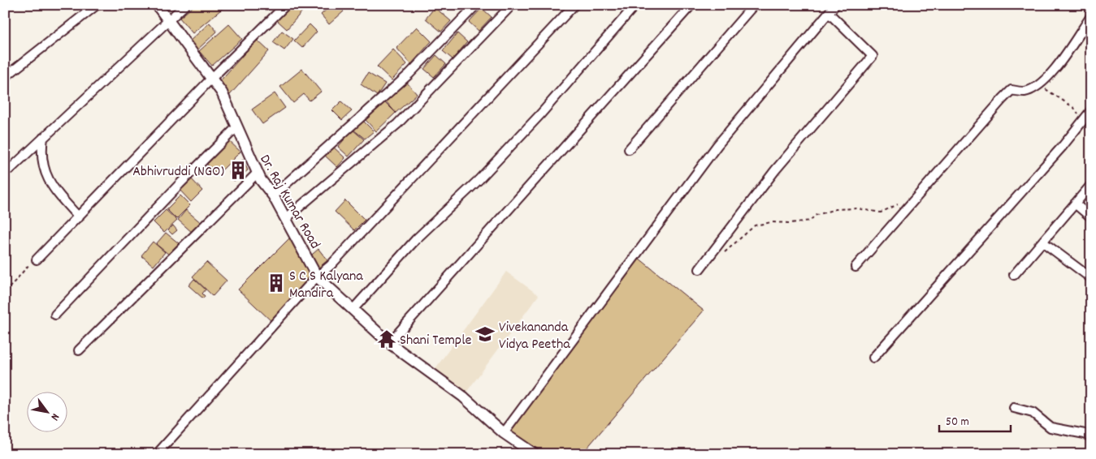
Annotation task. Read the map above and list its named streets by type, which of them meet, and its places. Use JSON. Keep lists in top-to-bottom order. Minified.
{"streets":{"street":["Dr. Raj Kumar Road"]},"places":{"building":["Abhivruddi (NGO)","S C S Kalyana Mandira"],"school or university":["Vivekananda Vidya Peetha"],"temple":["Shani Temple"]},"scale_bar":"50 m","north":"bottom right"}
